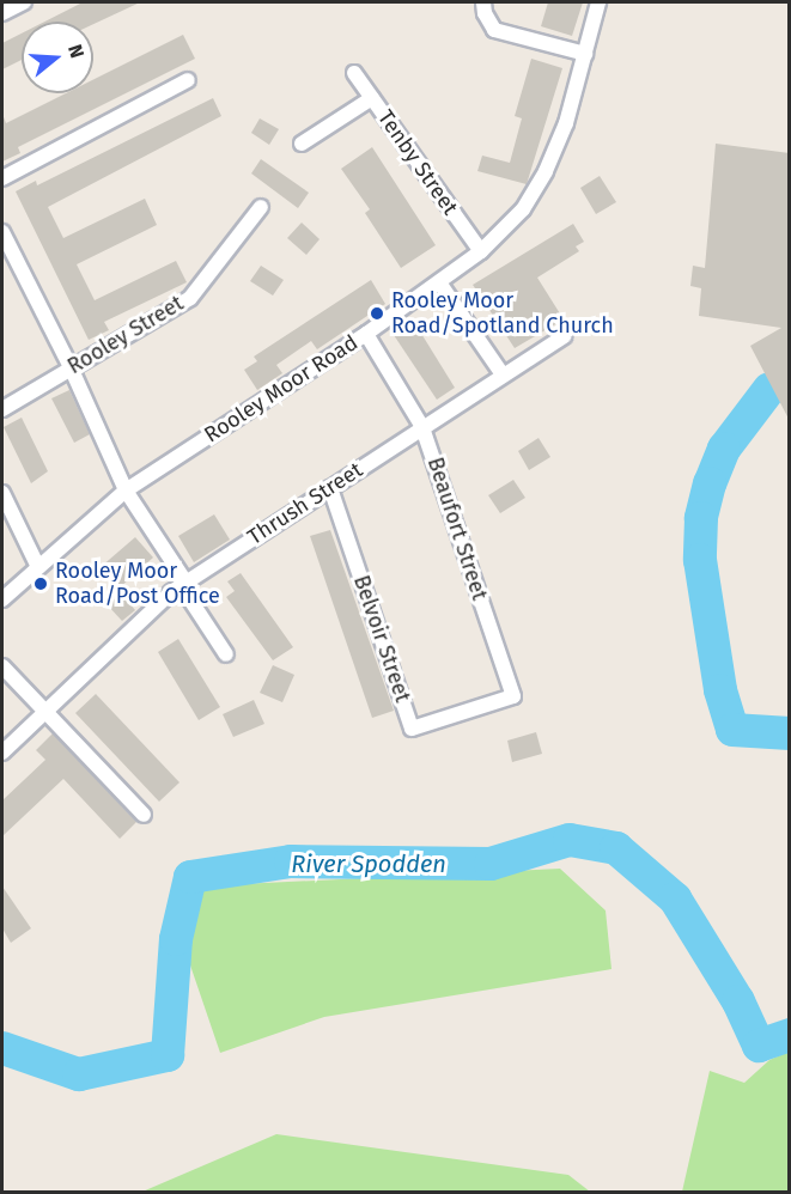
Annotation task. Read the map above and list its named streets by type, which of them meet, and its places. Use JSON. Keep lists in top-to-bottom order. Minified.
{"streets":{"street":["Tenby Street","Rooley Street","Rooley Moor Road","Thrush Street","Beaufort Street","Belvoir Street"]},"crossings":[["Tenby Street","Rooley Moor Road"],["Rooley Moor Road","Beaufort Street"],["Thrush Street","Beaufort Street"],["Thrush Street","Belvoir Street"],["Beaufort Street","Belvoir Street"]],"water":["River Spodden"],"places":["Rooley Moor Road/Spotland Church","Rooley Moor Road/Post Office"],"north":"right"}
